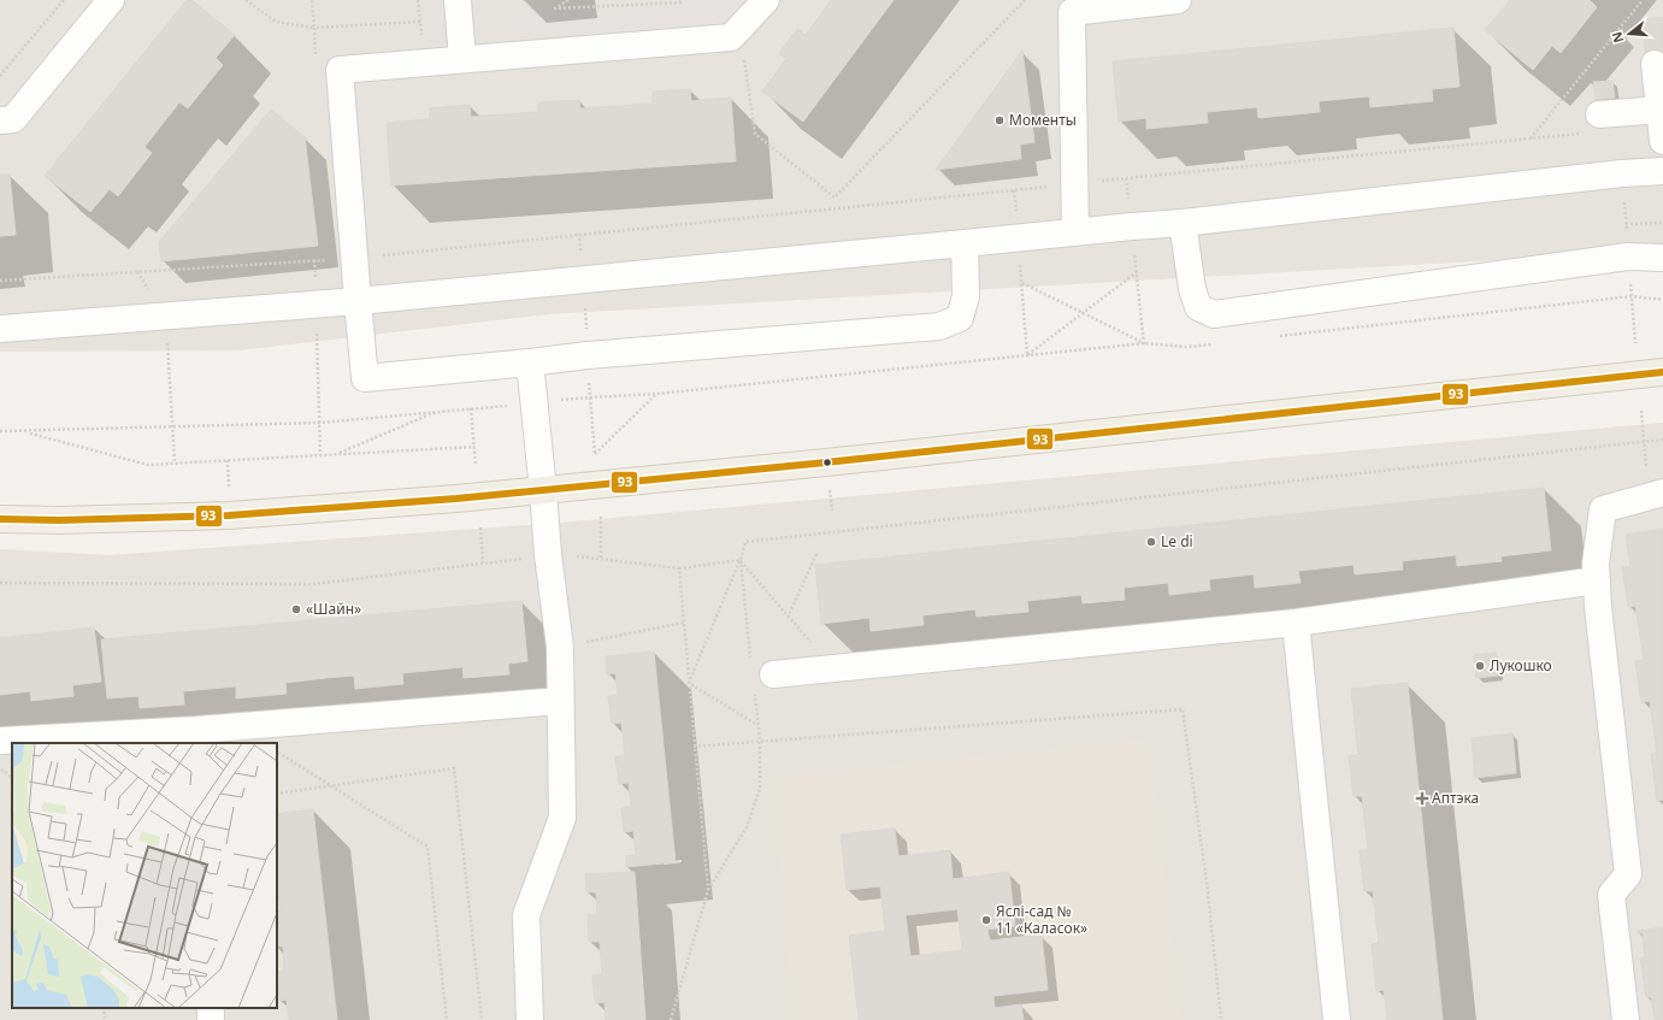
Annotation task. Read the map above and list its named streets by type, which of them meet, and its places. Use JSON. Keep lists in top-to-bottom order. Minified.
{"places":{"other":["Моменты","Le di","«Шайн»","Лукошко","Яслі-сад № 11 «Каласок»"],"health":["Аптэка"]},"lines":["transit line 93"],"north":"left"}
